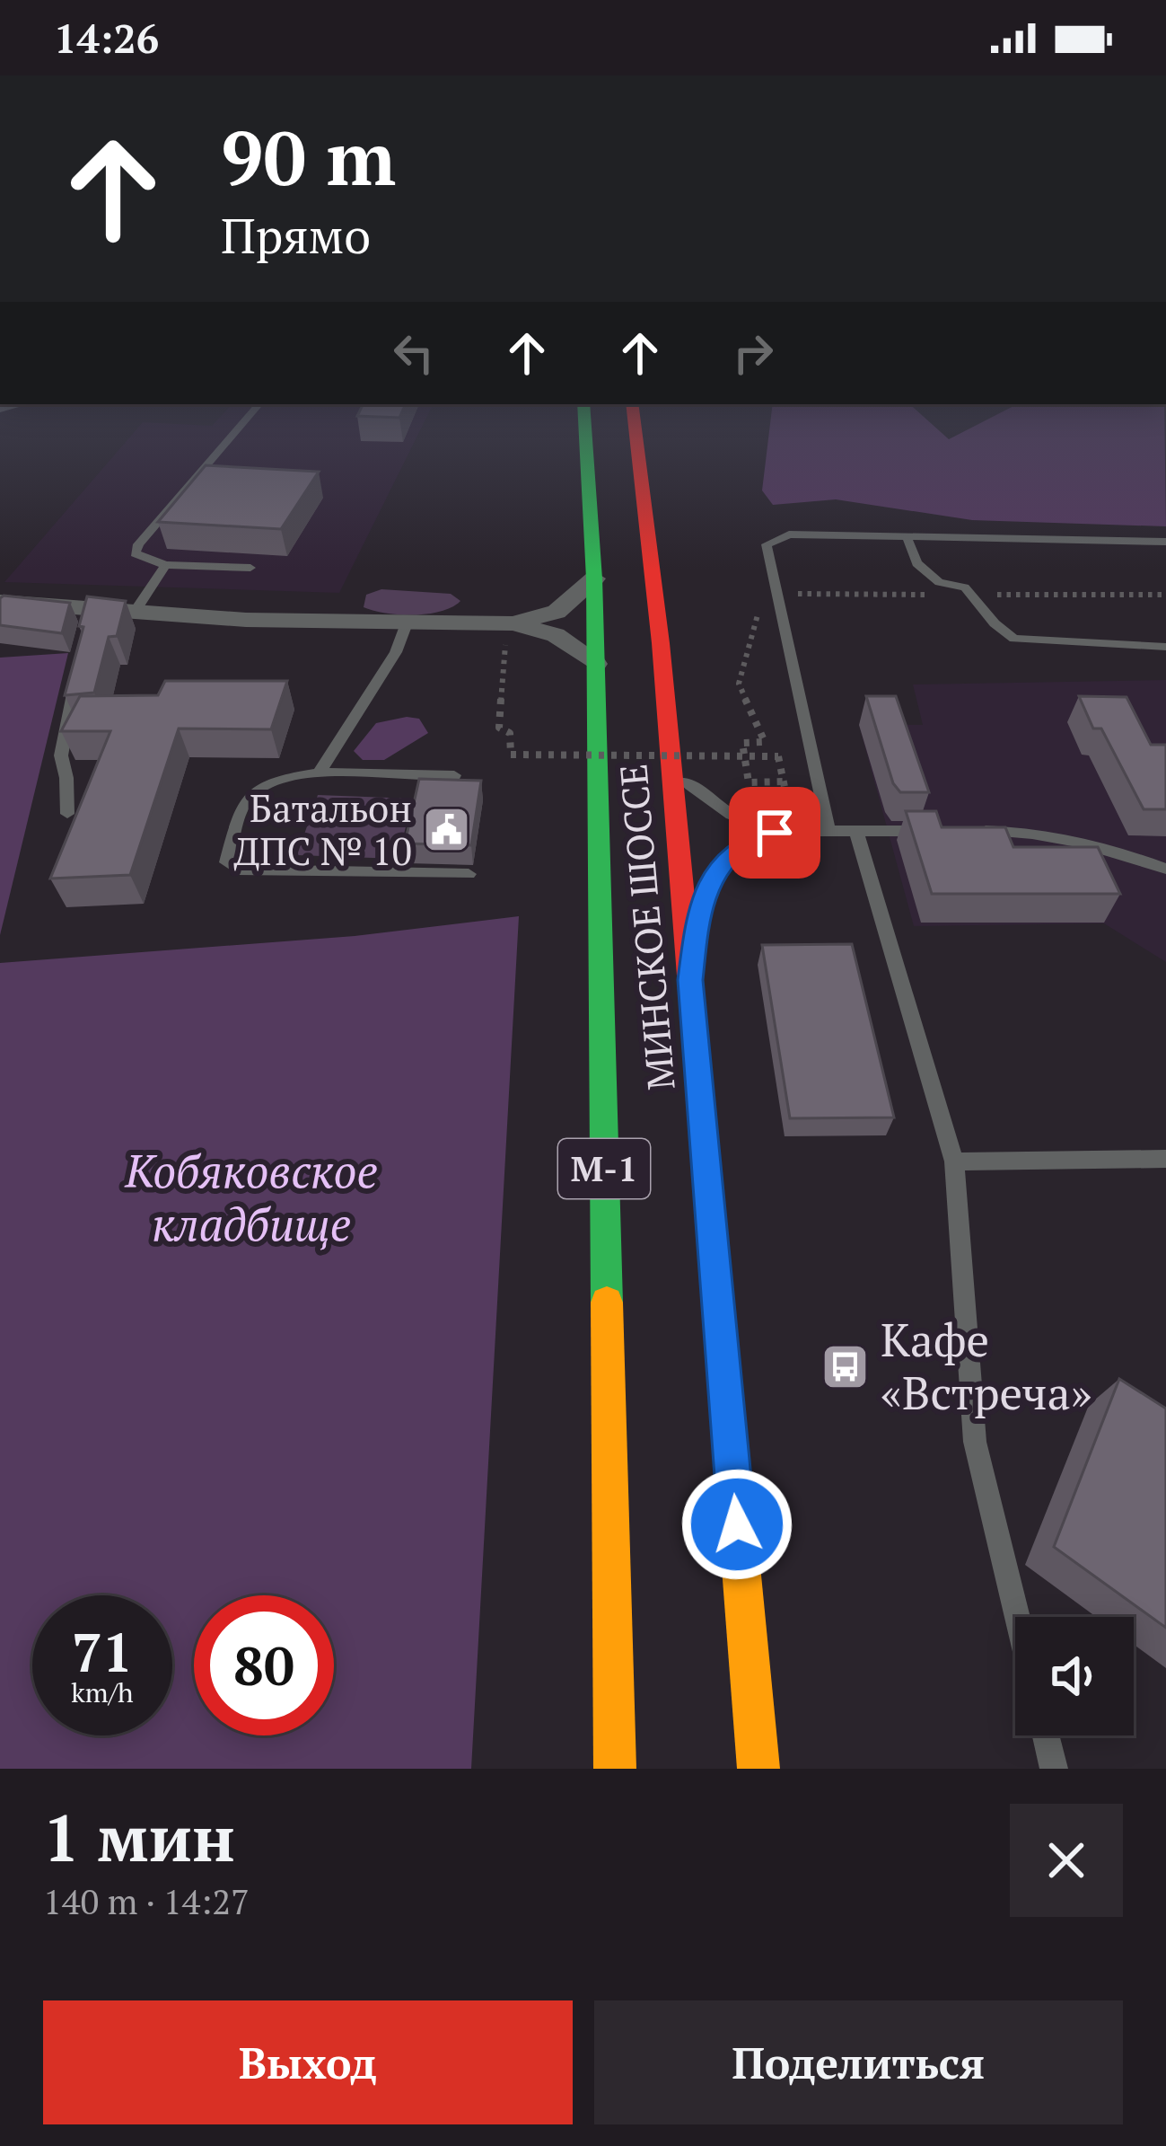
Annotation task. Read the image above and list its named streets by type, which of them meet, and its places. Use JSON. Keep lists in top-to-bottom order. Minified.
{"streets":{"highway":["МИНСКОЕ ШОССЕ","М-1"]},"parks":["Кобяковское кладбище"],"places":{"public building":["Батальон ДПС № 10"],"bus stop":["Кафе «Встреча»"]},"page":{"status":"14:26","turn":["90 m","Прямо"],"speed":"71 km/h","limit":"80","heading":["1 мин","140 m · 14:27"],"buttons":["Выход","Поделиться"]}}
